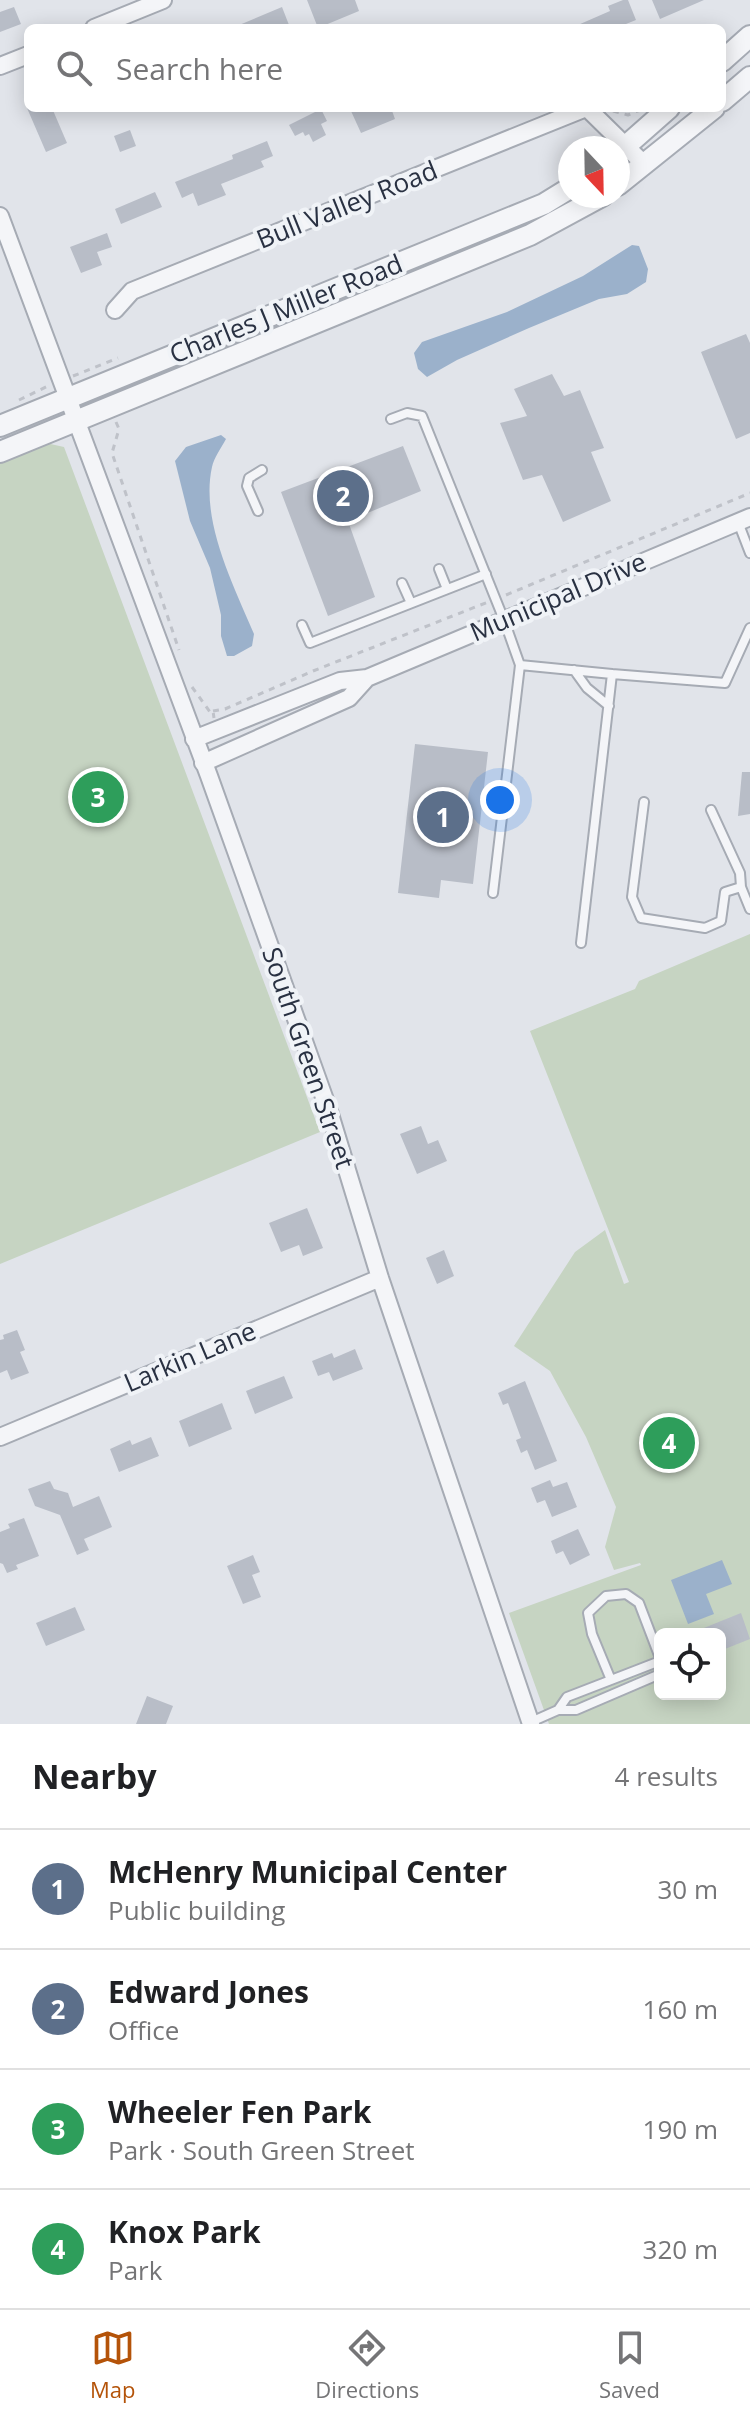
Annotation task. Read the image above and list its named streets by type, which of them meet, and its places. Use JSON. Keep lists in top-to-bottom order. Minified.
{"streets":{"street":["Bull Valley Road","Charles J Miller Road","Municipal Drive","South Green Street","Larkin Lane"]},"crossings":[["Charles J Miller Road","South Green Street"],["Municipal Drive","South Green Street"],["South Green Street","Larkin Lane"]],"north":"bottom","page":{"search":"Search here","pins":["2","3","1","4"],"heading":["Nearby","4 results"],"list":[{"mark":"1","name":"McHenry Municipal Center","note":"Public building","value":"30 m"},{"mark":"2","name":"Edward Jones","note":"Office","value":"160 m"},{"mark":"3","name":"Wheeler Fen Park","note":"Park · South Green Street","value":"190 m"},{"mark":"4","name":"Knox Park","note":"Park","value":"320 m"}],"nav":["Map","Directions","Saved"]}}
